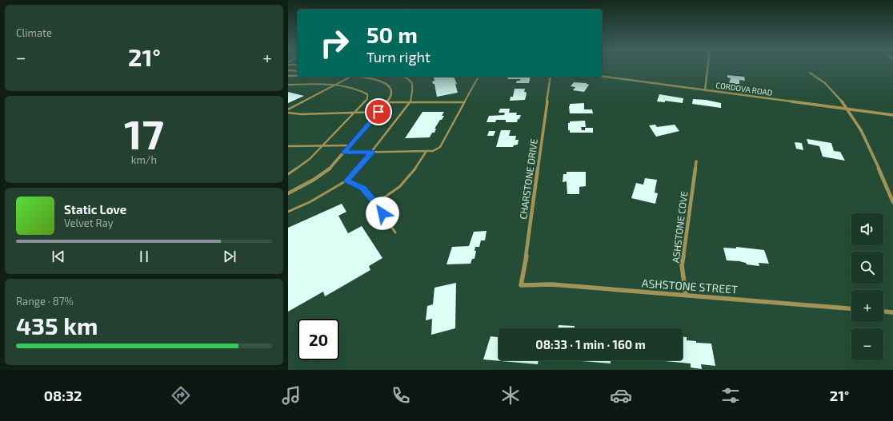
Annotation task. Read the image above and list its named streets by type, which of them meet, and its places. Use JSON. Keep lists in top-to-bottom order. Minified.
{"streets":{"street":["CORDOVA ROAD","CHARSTONE DRIVE","ASHSTONE COVE","ASHSTONE STREET"]},"crossings":[["CHARSTONE DRIVE","ASHSTONE STREET"],["ASHSTONE COVE","ASHSTONE STREET"]],"page":{"tile":["Climate",["17","km/h"],["Range · 87%","435 km"]],"turn":["50 m","Turn right"],"heat":["−","21°","+"],"song":["Static Love","Velvet Ray"],"map_buttons":["+","−"],"limit":"20","trip":"08:33 · 1 min · 160 m","tabs":["08:32","21°"]}}
